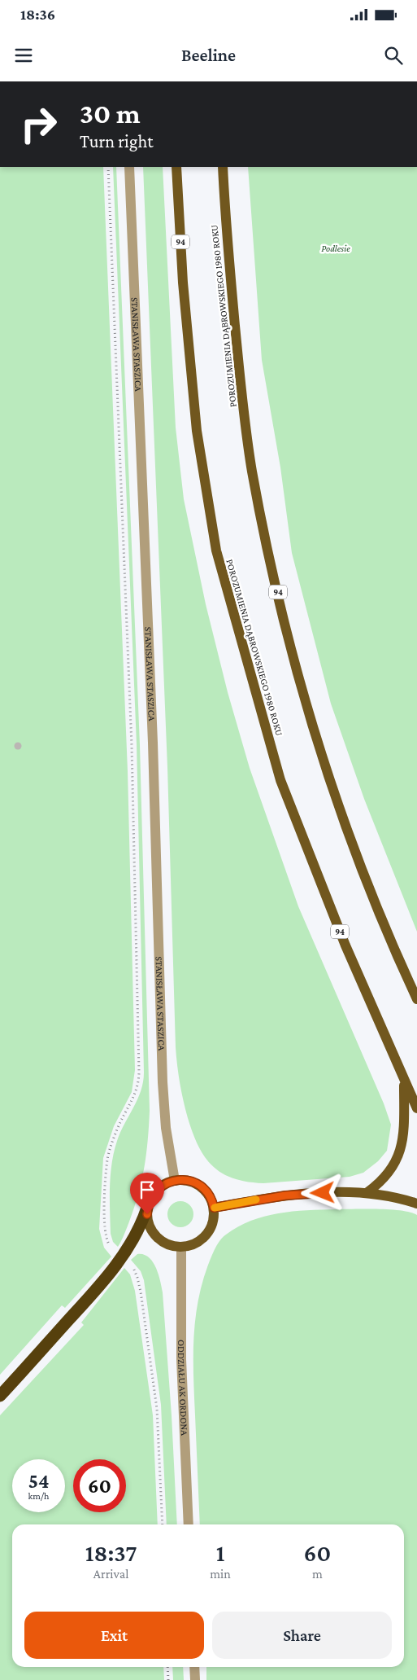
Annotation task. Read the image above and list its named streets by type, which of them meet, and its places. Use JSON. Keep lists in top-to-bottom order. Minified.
{"streets":{"main road":["94","POROZUMIENIA DĄBROWSKIEGO 1980 ROKU"],"street":["STANISŁAWA STASZICA","ODDZIAŁU AK ORDONA"]},"crossings":[["STANISŁAWA STASZICA","ODDZIAŁU AK ORDONA"]],"parks":["Podlesie"],"page":{"status":"18:36","header":"Beeline","turn":["30 m","Turn right"],"speed":"54 km/h","limit":"60","eta":["18:37","Arrival","1","min","60","m"],"buttons":["Exit","Share"]}}
